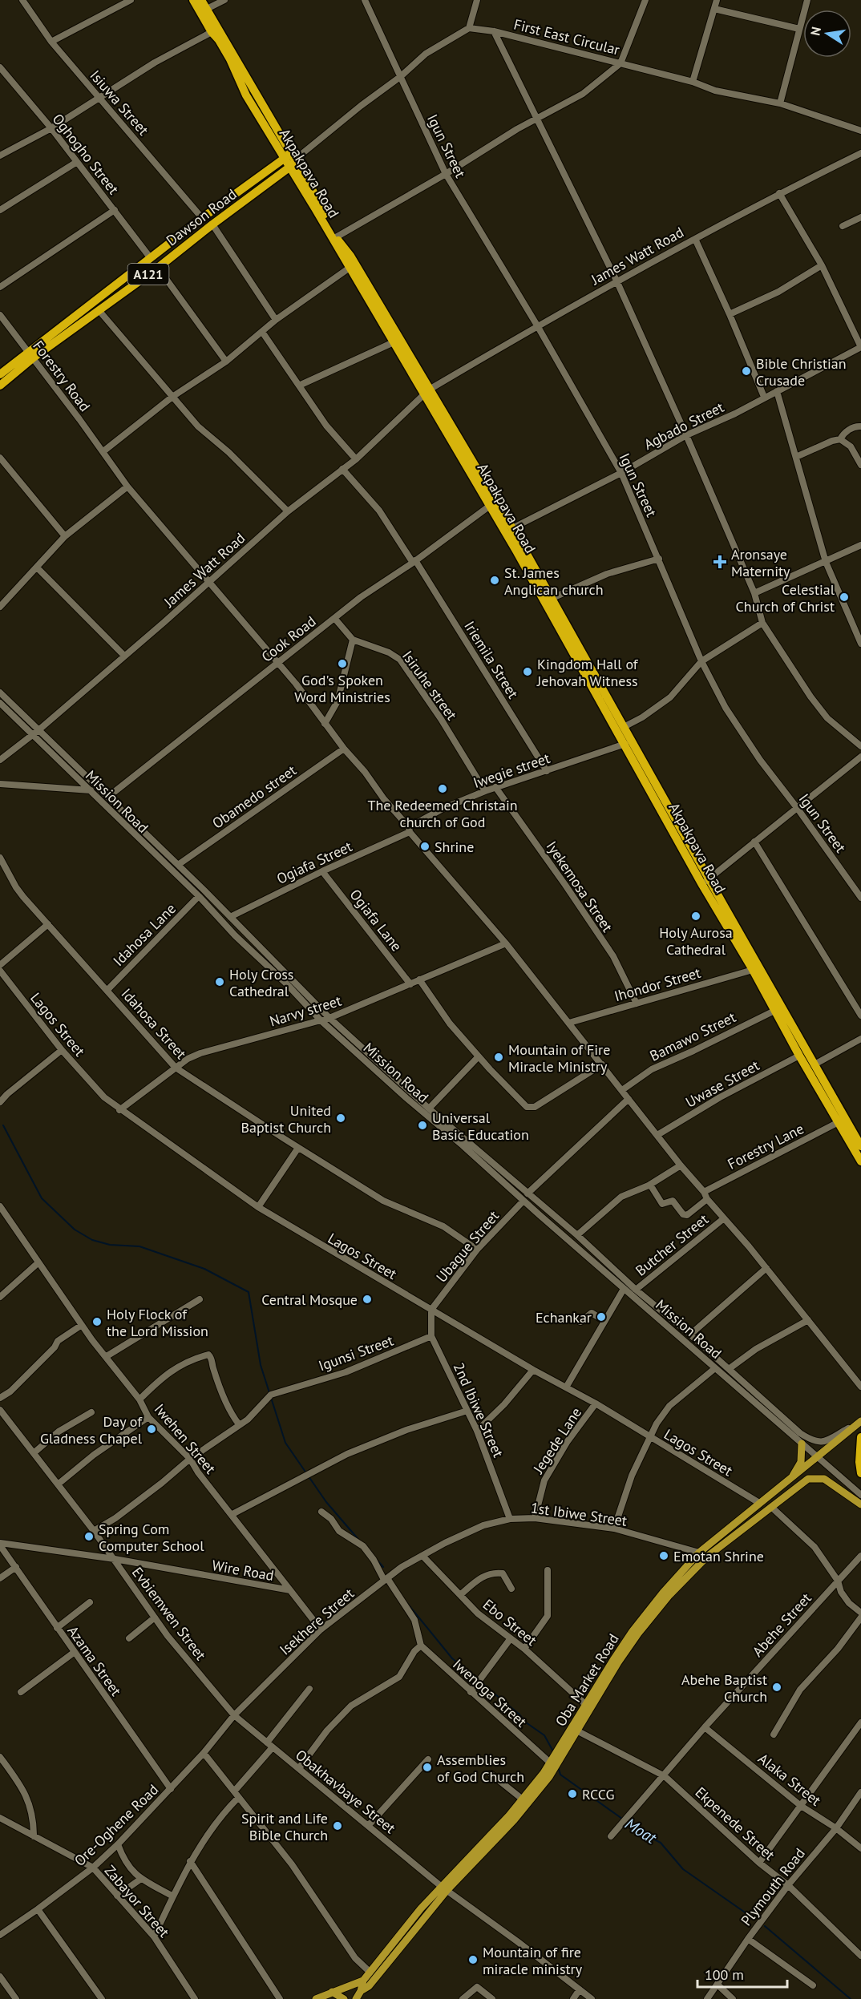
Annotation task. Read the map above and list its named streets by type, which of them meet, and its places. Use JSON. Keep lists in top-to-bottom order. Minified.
{"streets":{"highway":["Akpakpava Road","Dawson Road","A121"],"main road":["Oba Market Road"],"street":["First East Circular","Isiuwa Street","Igun Street","Oghogho Street","James Watt Road","Forestry Road","Agbado Street","Cook Road","Iriemila Street","Isiruhe street","Iwegie street","Obamedo street","Mission Road","Ogiafa Street","Iyekemosa Street","Ogiafa Lane","Idahosa Lane","Ihondor Street","Narvy street","Idahosa Street","Lagos Street","Bamawo Street","Uwase Street","Forestry Lane","Butcher Street","Ubague Street","Igunsi Street","2nd Ibiwe Street","Iwehen Street","Jegede Lane","1st Ibiwe Street","Wire Road","Evbiemwen Street","Isekhere Street","Ebo Street","Abehe Street","Azama Street","Iwenoga Street","Alaka Street","Obakhavbaye Street","Ekpenede Street","Ore-Oghene Road","Plymouth Road","Zabayor Street"]},"crossings":[["Isiuwa Street","Dawson Road"],["Igun Street","James Watt Road"],["Igun Street","Agbado Street"],["Oghogho Street","Dawson Road"],["Akpakpava Road","Dawson Road"],["Akpakpava Road","James Watt Road"],["Akpakpava Road","Agbado Street"],["Akpakpava Road","Cook Road"],["Akpakpava Road","Iwegie street"],["Akpakpava Road","Ihondor Street"],["Akpakpava Road","Bamawo Street"],["Akpakpava Road","Uwase Street"],["Akpakpava Road","Forestry Lane"],["Dawson Road","Forestry Road"],["James Watt Road","Forestry Road"],["James Watt Road","Iriemila Street"],["James Watt Road","Mission Road"],["Forestry Road","Cook Road"],["Forestry Road","Iwegie street"],["Forestry Road","Obamedo street"],["Forestry Road","Ogiafa Street"],["Forestry Road","Ihondor Street"],["Forestry Road","Narvy street"],["Forestry Road","Bamawo Street"],["Forestry Road","Uwase Street"],["Forestry Road","Forestry Lane"],["Forestry Road","Butcher Street"],["Cook Road","Iriemila Street"],["Cook Road","Mission Road"],["Iriemila Street","Iwegie street"],["Isiruhe street","Iwegie street"],["Iwegie street","Ogiafa Street"],["Iwegie street","Iyekemosa Street"],["Obamedo street","Mission Road"],["Mission Road","Ogiafa Street"],["Mission Road","Idahosa Lane"],["Mission Road","Narvy street"],["Mission Road","Butcher Street"],["Mission Road","Ubague Street"],["Mission Road","Oba Market Road"],["Ogiafa Street","Ogiafa Lane"],["Iyekemosa Street","Ihondor Street"],["Ogiafa Lane","Narvy street"],["Idahosa Lane","Idahosa Street"],["Narvy street","Idahosa Street"],["Narvy street","Lagos Street"],["Idahosa Street","Ubague Street"],["Lagos Street","Ubague Street"],["Lagos Street","2nd Ibiwe Street"],["Lagos Street","Jegede Lane"],["Lagos Street","Oba Market Road"],["Ubague Street","2nd Ibiwe Street"],["Igunsi Street","2nd Ibiwe Street"],["2nd Ibiwe Street","1st Ibiwe Street"],["Iwehen Street","Wire Road"],["Jegede Lane","1st Ibiwe Street"],["1st Ibiwe Street","Isekhere Street"],["1st Ibiwe Street","Ebo Street"],["1st Ibiwe Street","Oba Market Road"],["Wire Road","Evbiemwen Street"],["Wire Road","Isekhere Street"],["Wire Road","Azama Street"],["Evbiemwen Street","Isekhere Street"],["Evbiemwen Street","Obakhavbaye Street"],["Evbiemwen Street","Ore-Oghene Road"],["Isekhere Street","Ebo Street"],["Isekhere Street","Obakhavbaye Street"],["Isekhere Street","Ore-Oghene Road"],["Ebo Street","Oba Market Road"],["Abehe Street","Alaka Street"],["Abehe Street","Ekpenede Street"],["Azama Street","Ore-Oghene Road"],["Oba Market Road","Iwenoga Street"],["Oba Market Road","Obakhavbaye Street"],["Oba Market Road","Ekpenede Street"],["Alaka Street","Plymouth Road"],["Obakhavbaye Street","Ore-Oghene Road"],["Ekpenede Street","Plymouth Road"],["Ore-Oghene Road","Zabayor Street"]],"water":["Moat"],"places":{"other":["Bible Christian Crusade","St. James Anglican church","Celestial Church of Christ","God's Spoken Word Ministries","Kingdom Hall of Jehovah Witness","The Redeemed Christain church of God","Shrine","Holy Aurosa Cathedral","Holy Cross Cathedral","Mountain of Fire Miracle Ministry","United Baptist Church","Universal Basic Education","Central Mosque","Echankar","Holy Flock of the Lord Mission","Day of Gladness Chapel","Spring Com Computer School","Emotan Shrine","Abehe Baptist Church","Assemblies of God Church","RCCG","Spirit and Life Bible Church","Mountain of fire miracle ministry"],"health":["Aronsaye Maternity"]},"scale_bar":"100 m","north":"left"}
